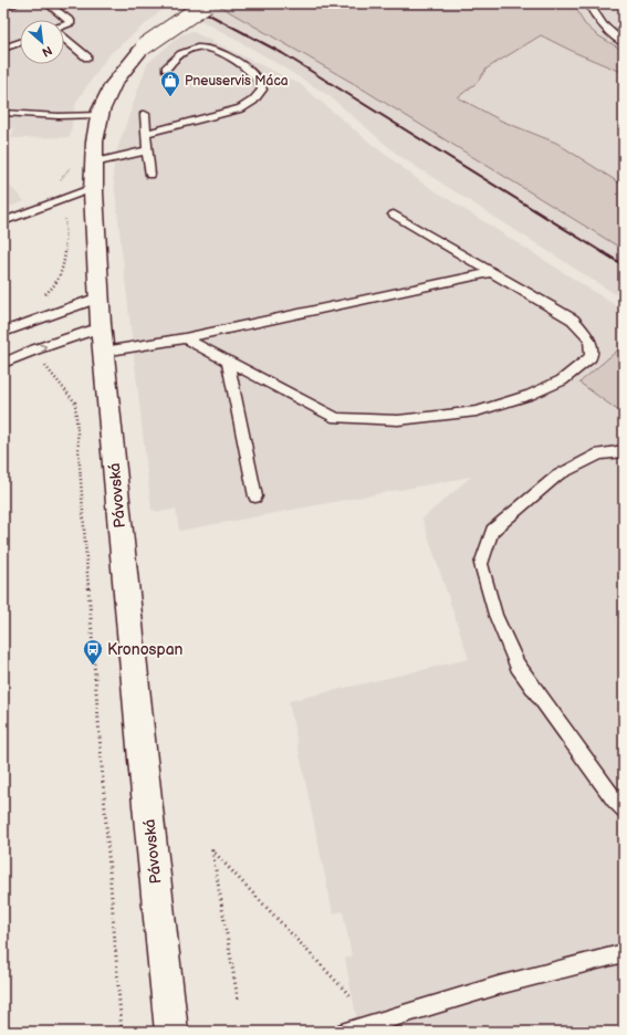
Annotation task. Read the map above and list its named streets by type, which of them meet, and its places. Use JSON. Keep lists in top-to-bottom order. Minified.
{"streets":{"street":["Pávovská"]},"places":{"shop":["Pneuservis Máca"],"bus stop":["Kronospan"]},"north":"bottom right"}
